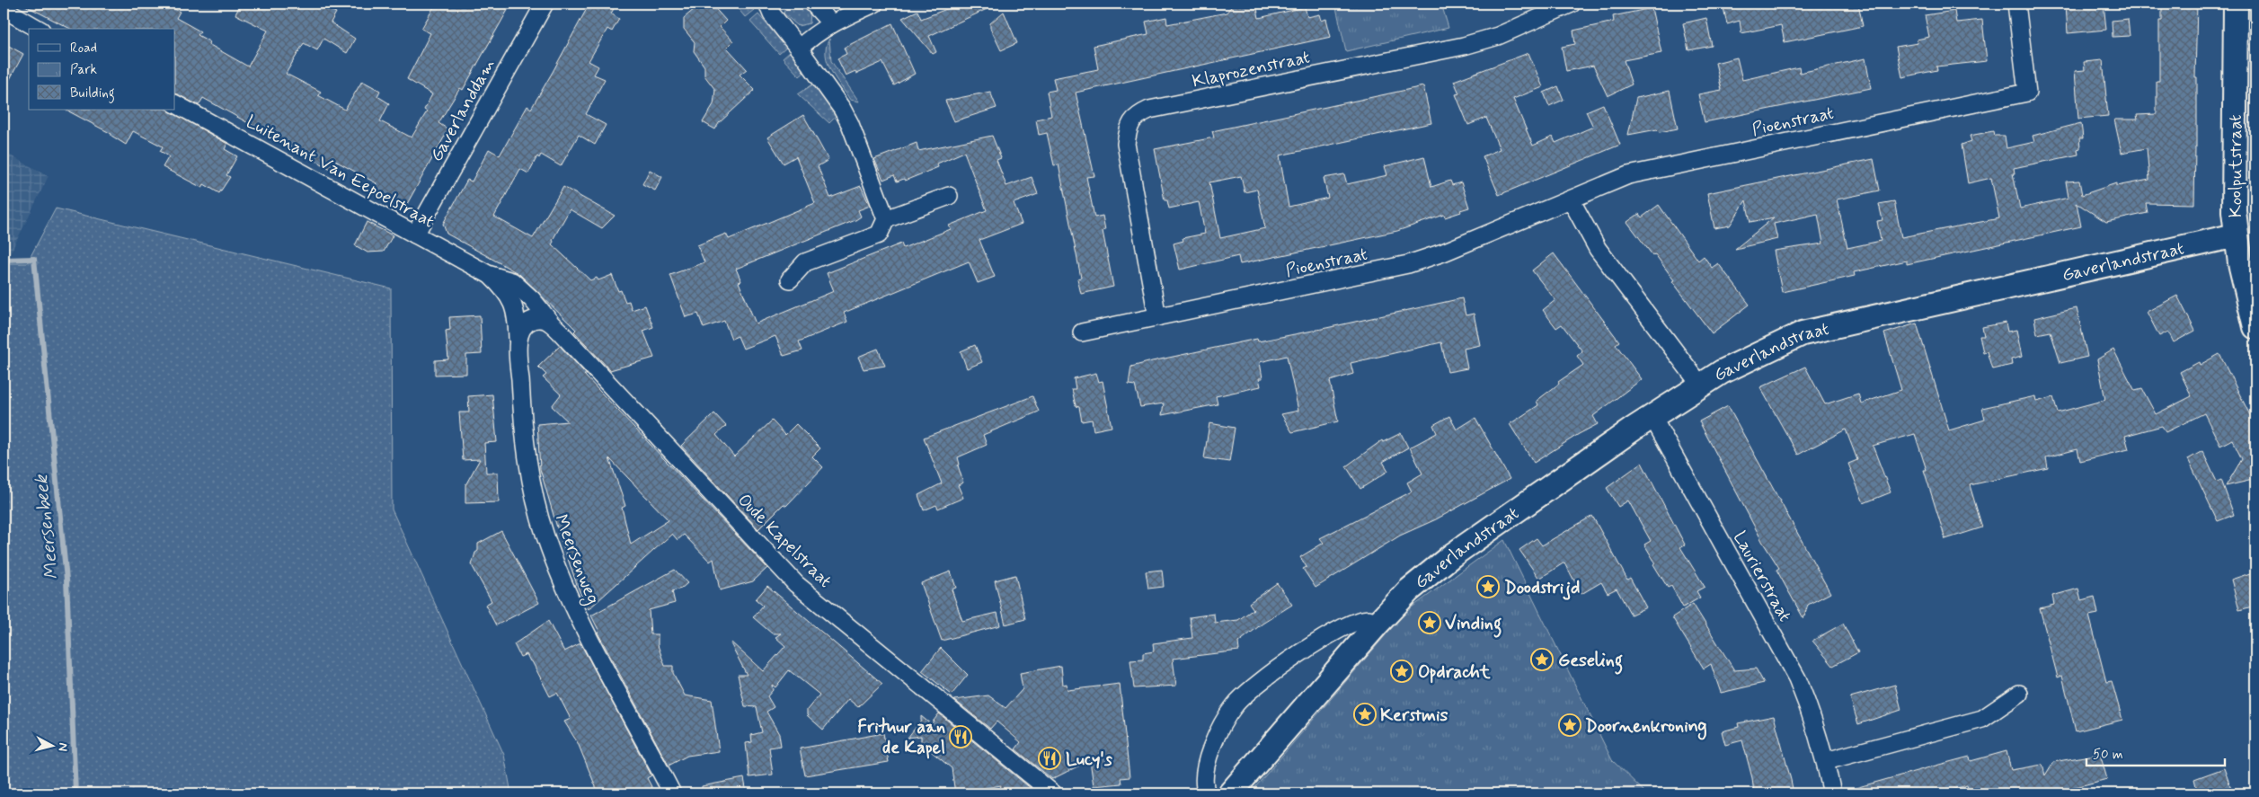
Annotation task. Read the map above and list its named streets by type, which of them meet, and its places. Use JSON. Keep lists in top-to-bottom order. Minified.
{"streets":{"street":["Klaprozenstraat","Gaverlanddam","Pioenstraat","Koolputstraat","Luitenant Van Eepoelstraat","Gaverlandstraat","Oude Kapelstraat","Meersenweg","Laurierstraat"]},"crossings":[["Klaprozenstraat","Pioenstraat"],["Gaverlanddam","Luitenant Van Eepoelstraat"],["Koolputstraat","Gaverlandstraat"],["Luitenant Van Eepoelstraat","Oude Kapelstraat"],["Luitenant Van Eepoelstraat","Meersenweg"],["Gaverlandstraat","Laurierstraat"],["Oude Kapelstraat","Meersenweg"]],"water":["Meersenbeek"],"places":{"place":["Doodstrijd","Vinding","Geseling","Opdracht","Kerstmis","Doornenkroning"],"restaurant":["Frituur aan de Kapel","Lucy's"]},"legend":["Road","Park","Building"],"scale_bar":"50 m","north":"right"}
